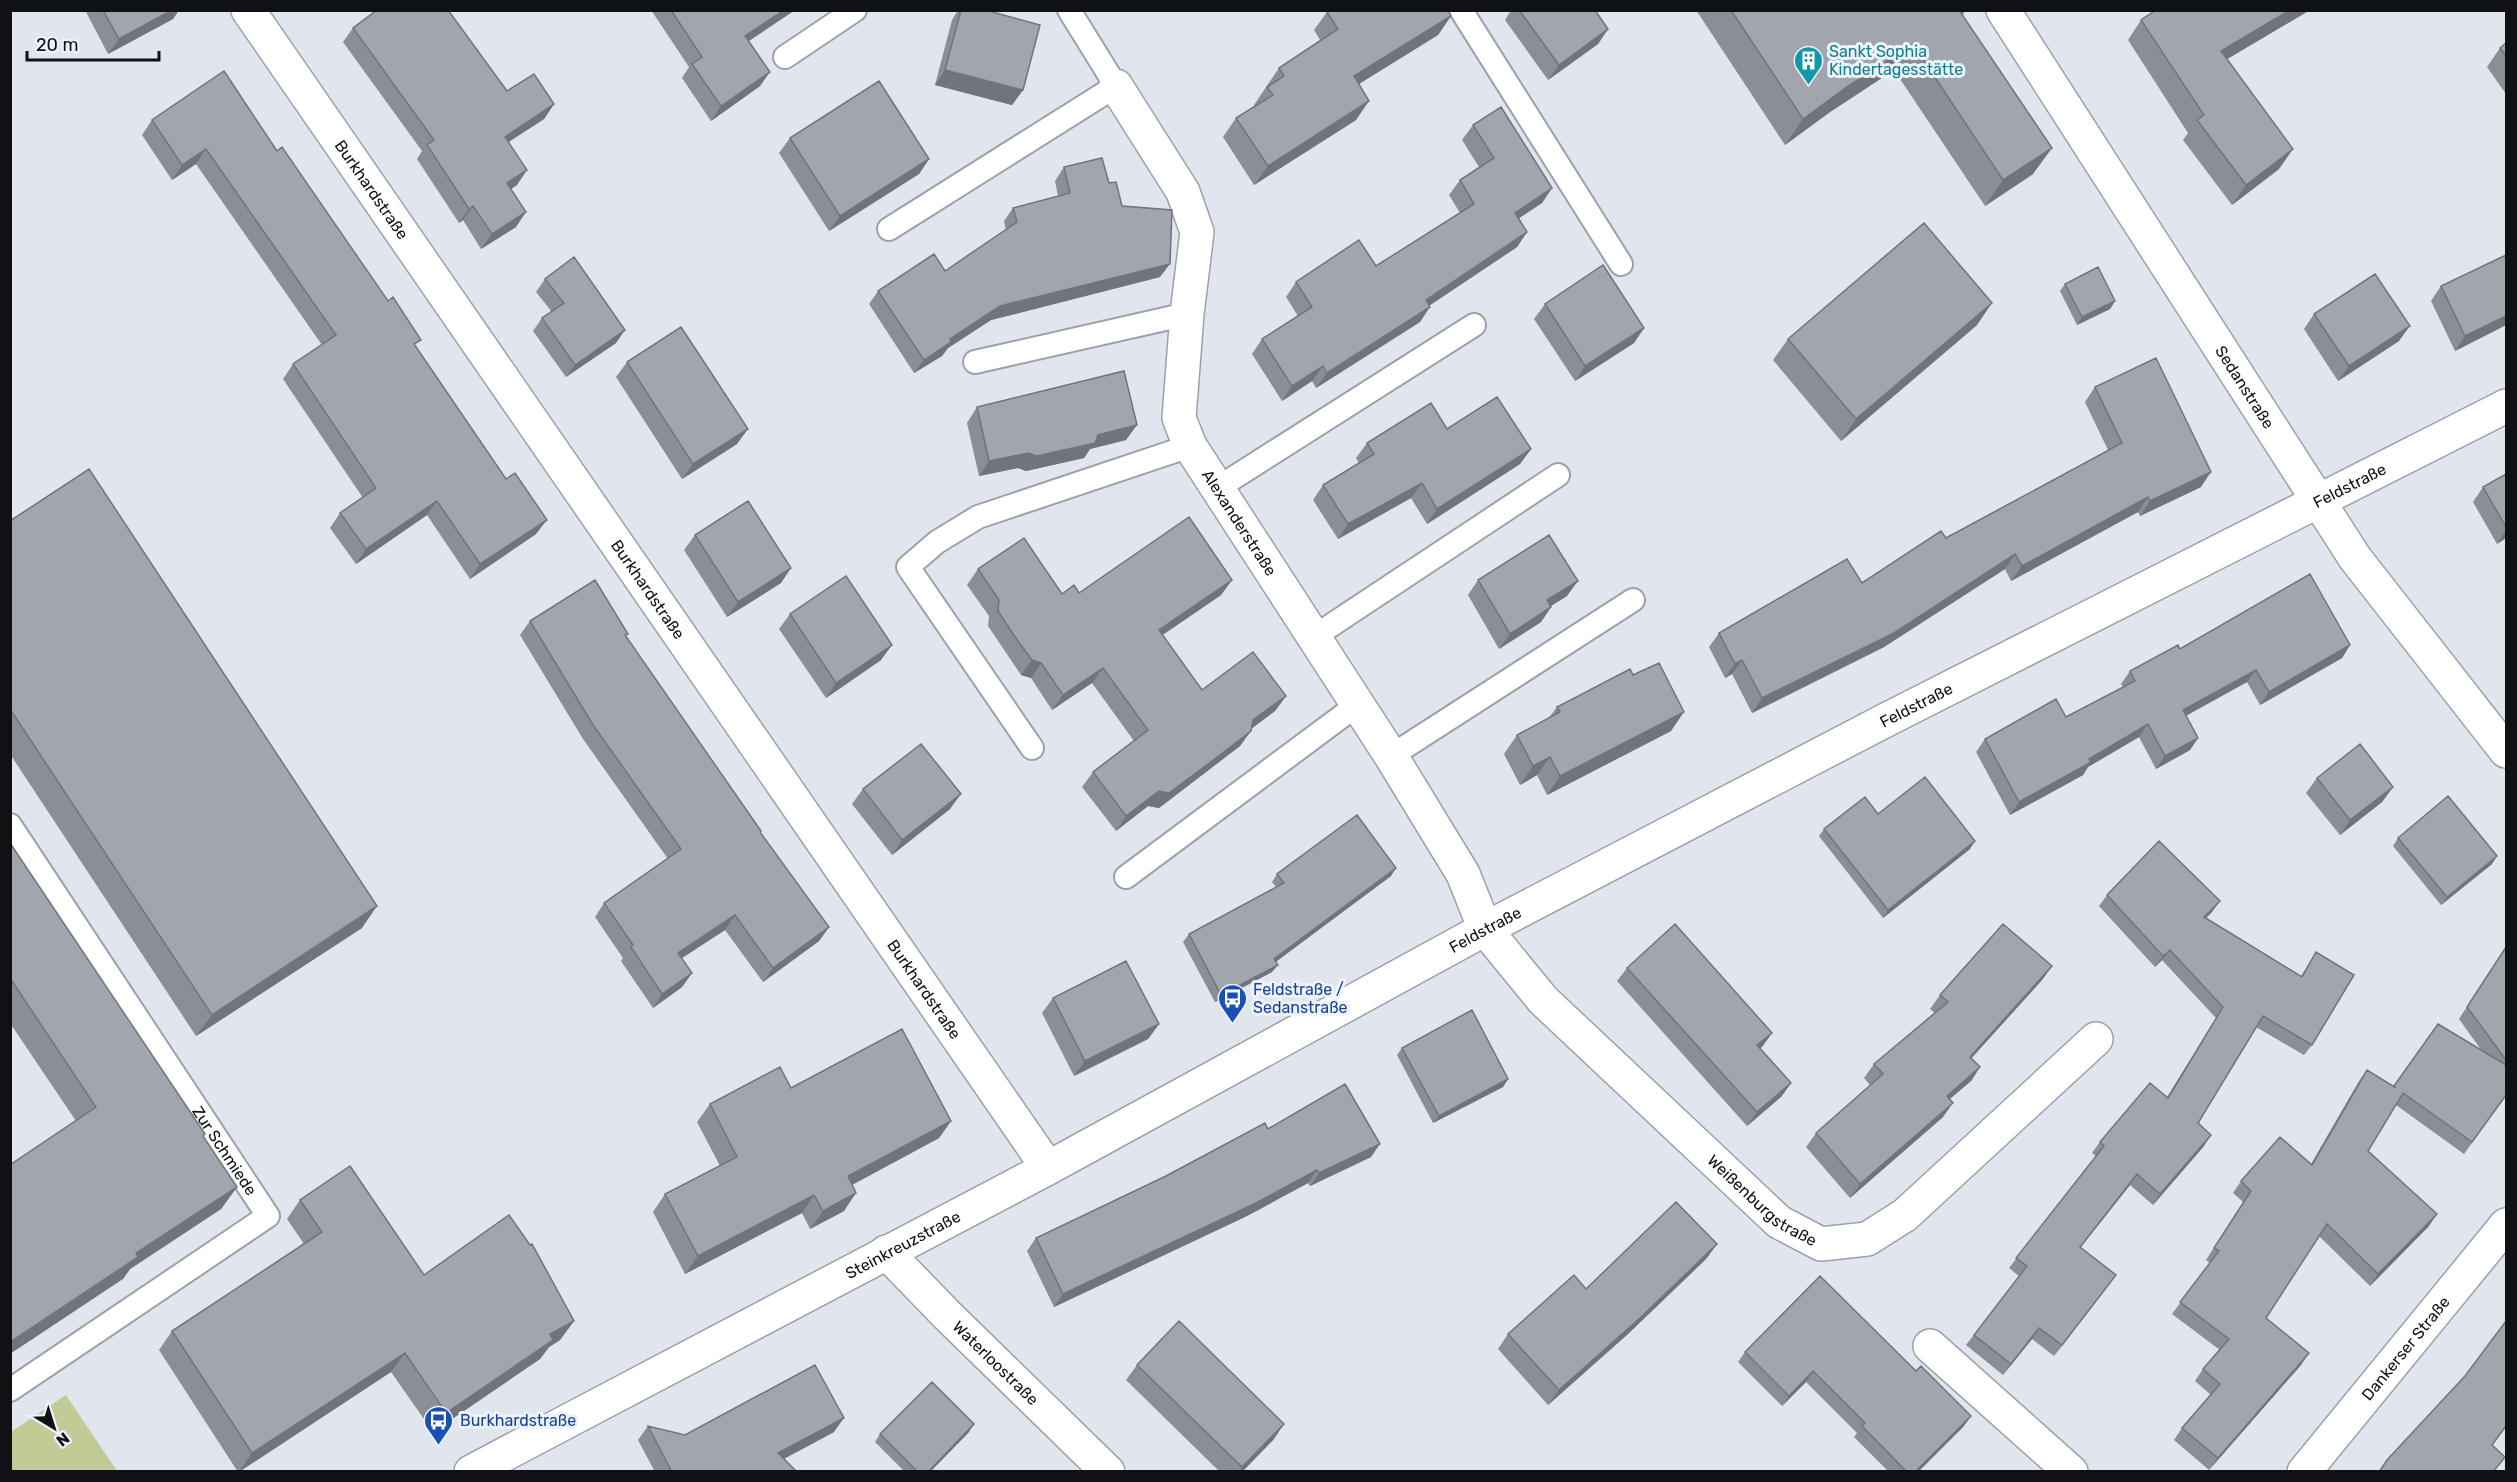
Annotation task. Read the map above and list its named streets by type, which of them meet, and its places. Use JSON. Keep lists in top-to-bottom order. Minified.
{"streets":{"street":["Burkhardstraße","Sedanstraße","Feldstraße","Alexanderstraße","Weißenburgstraße","Steinkreuzstraße","Dankerser Straße","Waterloostraße"],"lane":["Zur Schmiede"]},"crossings":[["Burkhardstraße","Steinkreuzstraße"],["Sedanstraße","Feldstraße"],["Feldstraße","Alexanderstraße"],["Feldstraße","Weißenburgstraße"],["Feldstraße","Steinkreuzstraße"],["Alexanderstraße","Weißenburgstraße"],["Steinkreuzstraße","Waterloostraße"]],"places":{"building":["Sankt Sophia Kindertagesstätte"],"bus stop":["Feldstraße / Sedanstraße","Burkhardstraße"]},"scale_bar":"20 m","north":"bottom right"}
